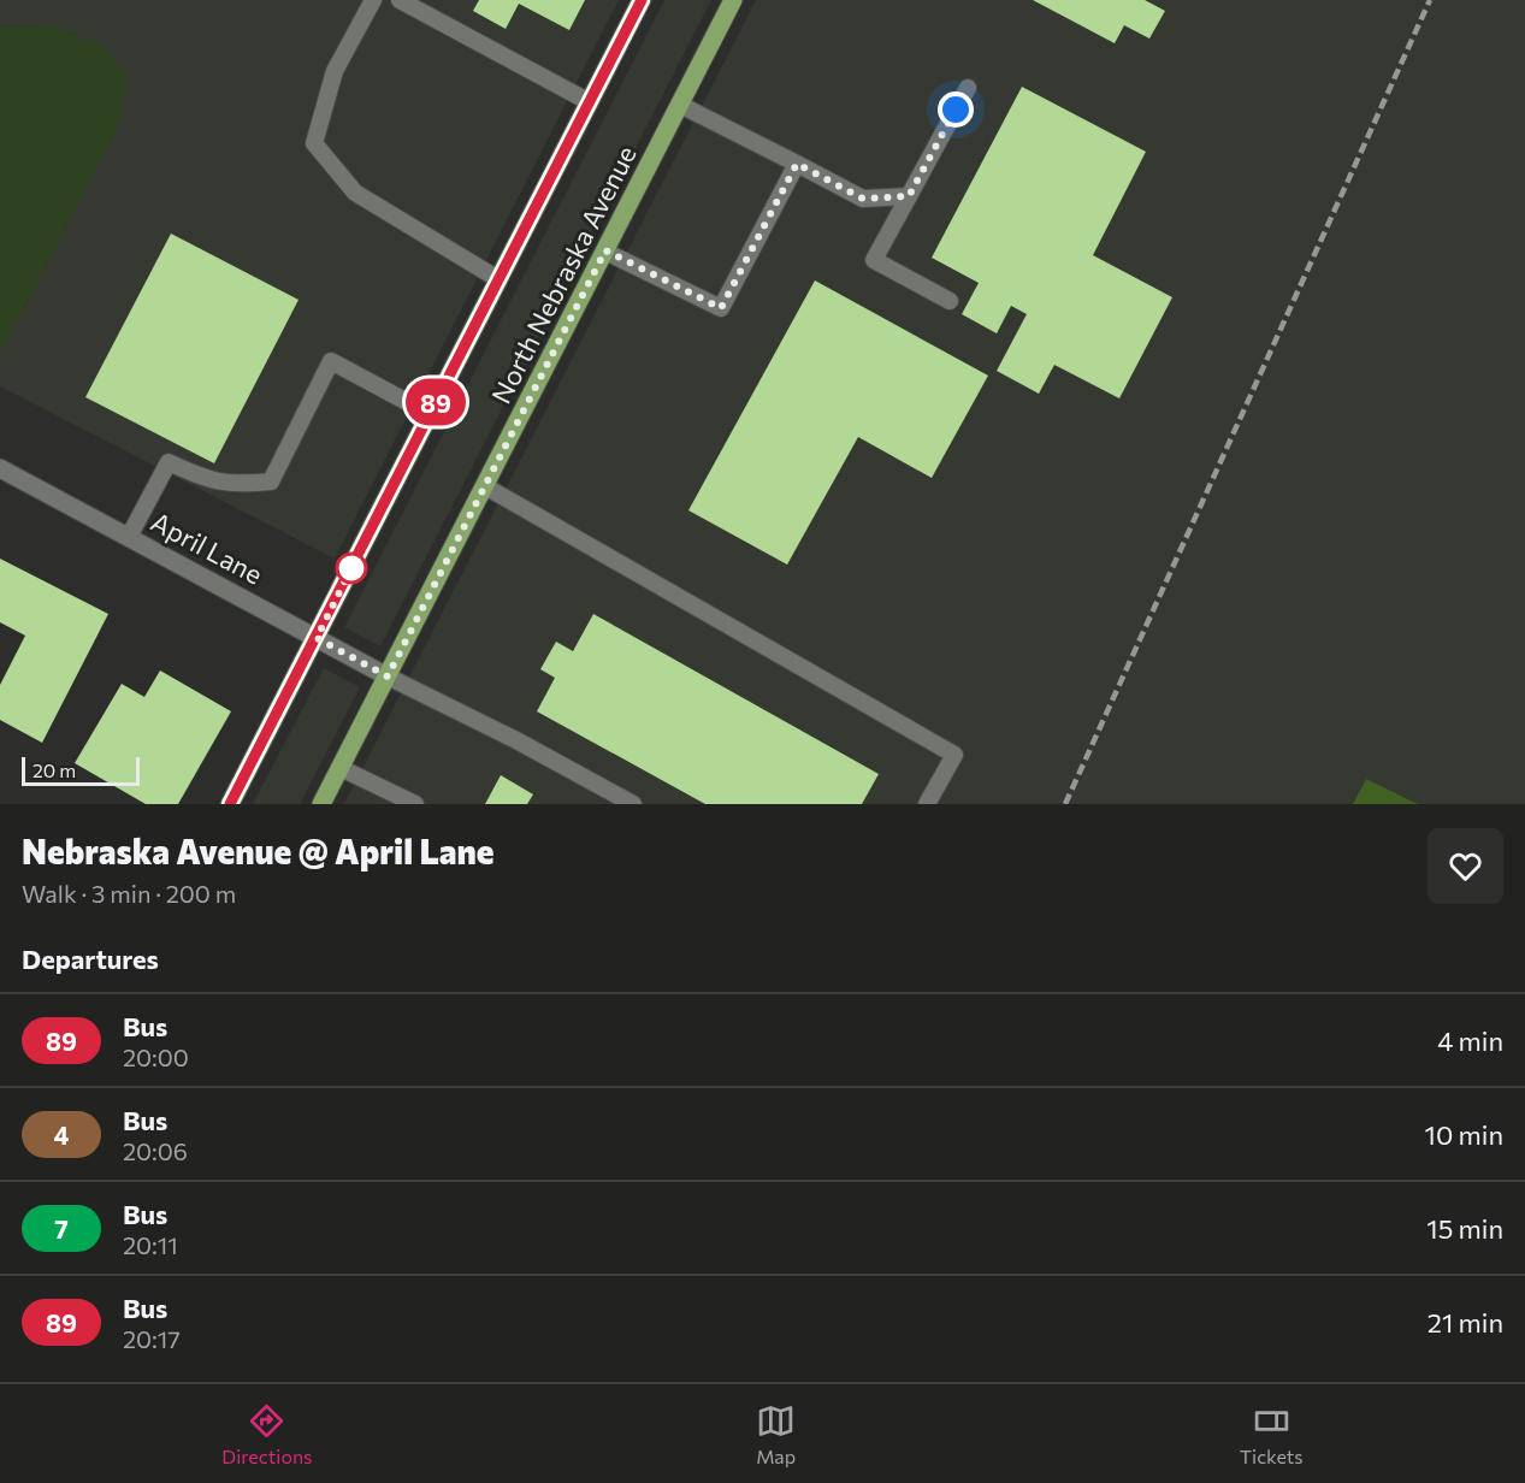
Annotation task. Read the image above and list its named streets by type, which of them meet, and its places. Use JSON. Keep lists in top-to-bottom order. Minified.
{"streets":{"main road":["North Nebraska Avenue"],"street":["April Lane"]},"crossings":[["North Nebraska Avenue","April Lane"]],"lines":["bus line 89"],"scale_bar":"20 m","page":{"on_map":"89","scale":"20 m","heading":[["Nebraska Avenue @ April Lane","Walk · 3 min · 200 m"],"Departures"],"list":[{"mark":"89","name":"Bus","note":"20:00","value":"4 min"},{"mark":"4","name":"Bus","note":"20:06","value":"10 min"},{"mark":"7","name":"Bus","note":"20:11","value":"15 min"},{"mark":"89","name":"Bus","note":"20:17","value":"21 min"}],"tabs":["Directions","Map","Tickets"]}}
